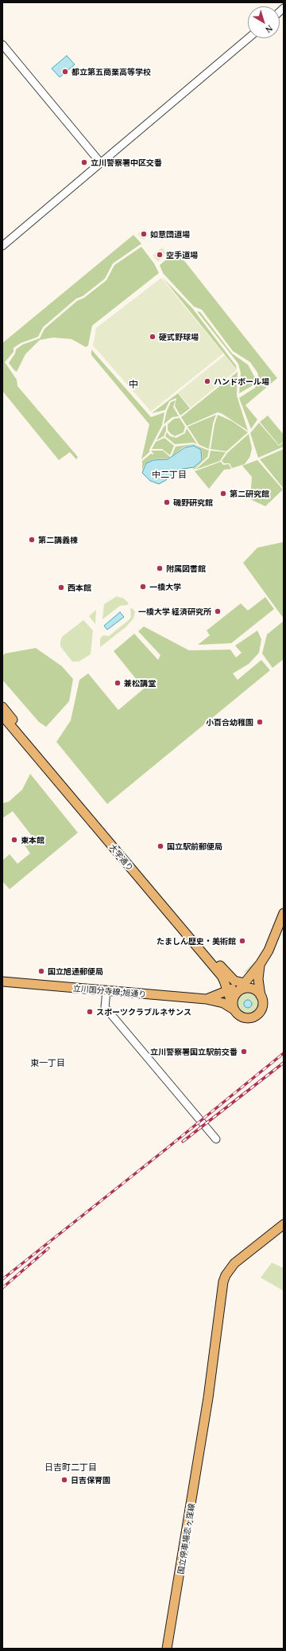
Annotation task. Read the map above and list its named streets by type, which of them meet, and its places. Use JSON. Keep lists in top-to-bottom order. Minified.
{"streets":{"main road":["大学通り","立川国分寺線;旭通り","国立停車場恋ヶ窪線"]},"crossings":[["大学通り","立川国分寺線;旭通り"]],"districts":["中","中二丁目","東一丁目","日吉町二丁目"],"places":["都立第五商業高等学校","立川警察署中区交番","如意団道場","空手道場","硬式野球場","ハンドボール場","第二研究館","磯野研究館","第二講義棟","附属図書館","一橋大学","西本館","一橋大学 経済研究所","兼松講堂","小百合幼稚園","東本館","国立駅前郵便局","たましん歴史・美術館","国立旭通郵便局","スポーツクラブルネサンス","立川警察署国立駅前交番","日吉保育園"],"north":"bottom right"}
